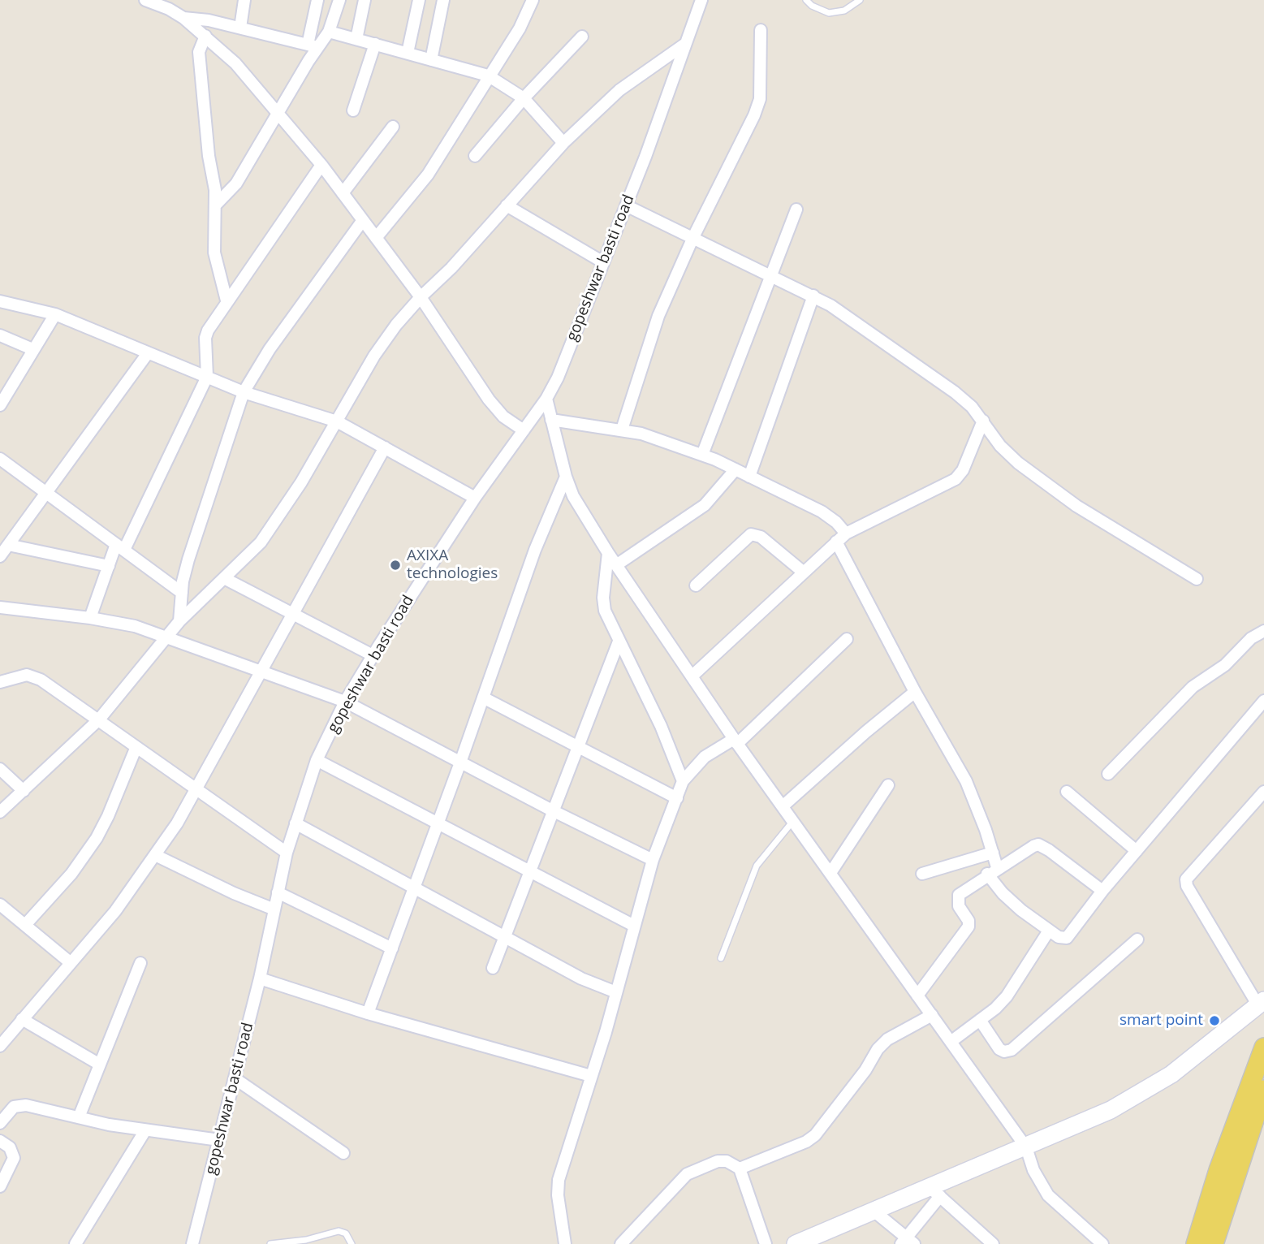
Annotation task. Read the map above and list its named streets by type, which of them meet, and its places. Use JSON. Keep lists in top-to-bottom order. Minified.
{"streets":{"street":["gopeshwar basti road"]},"places":["AXIXA technologies","smart point"]}
